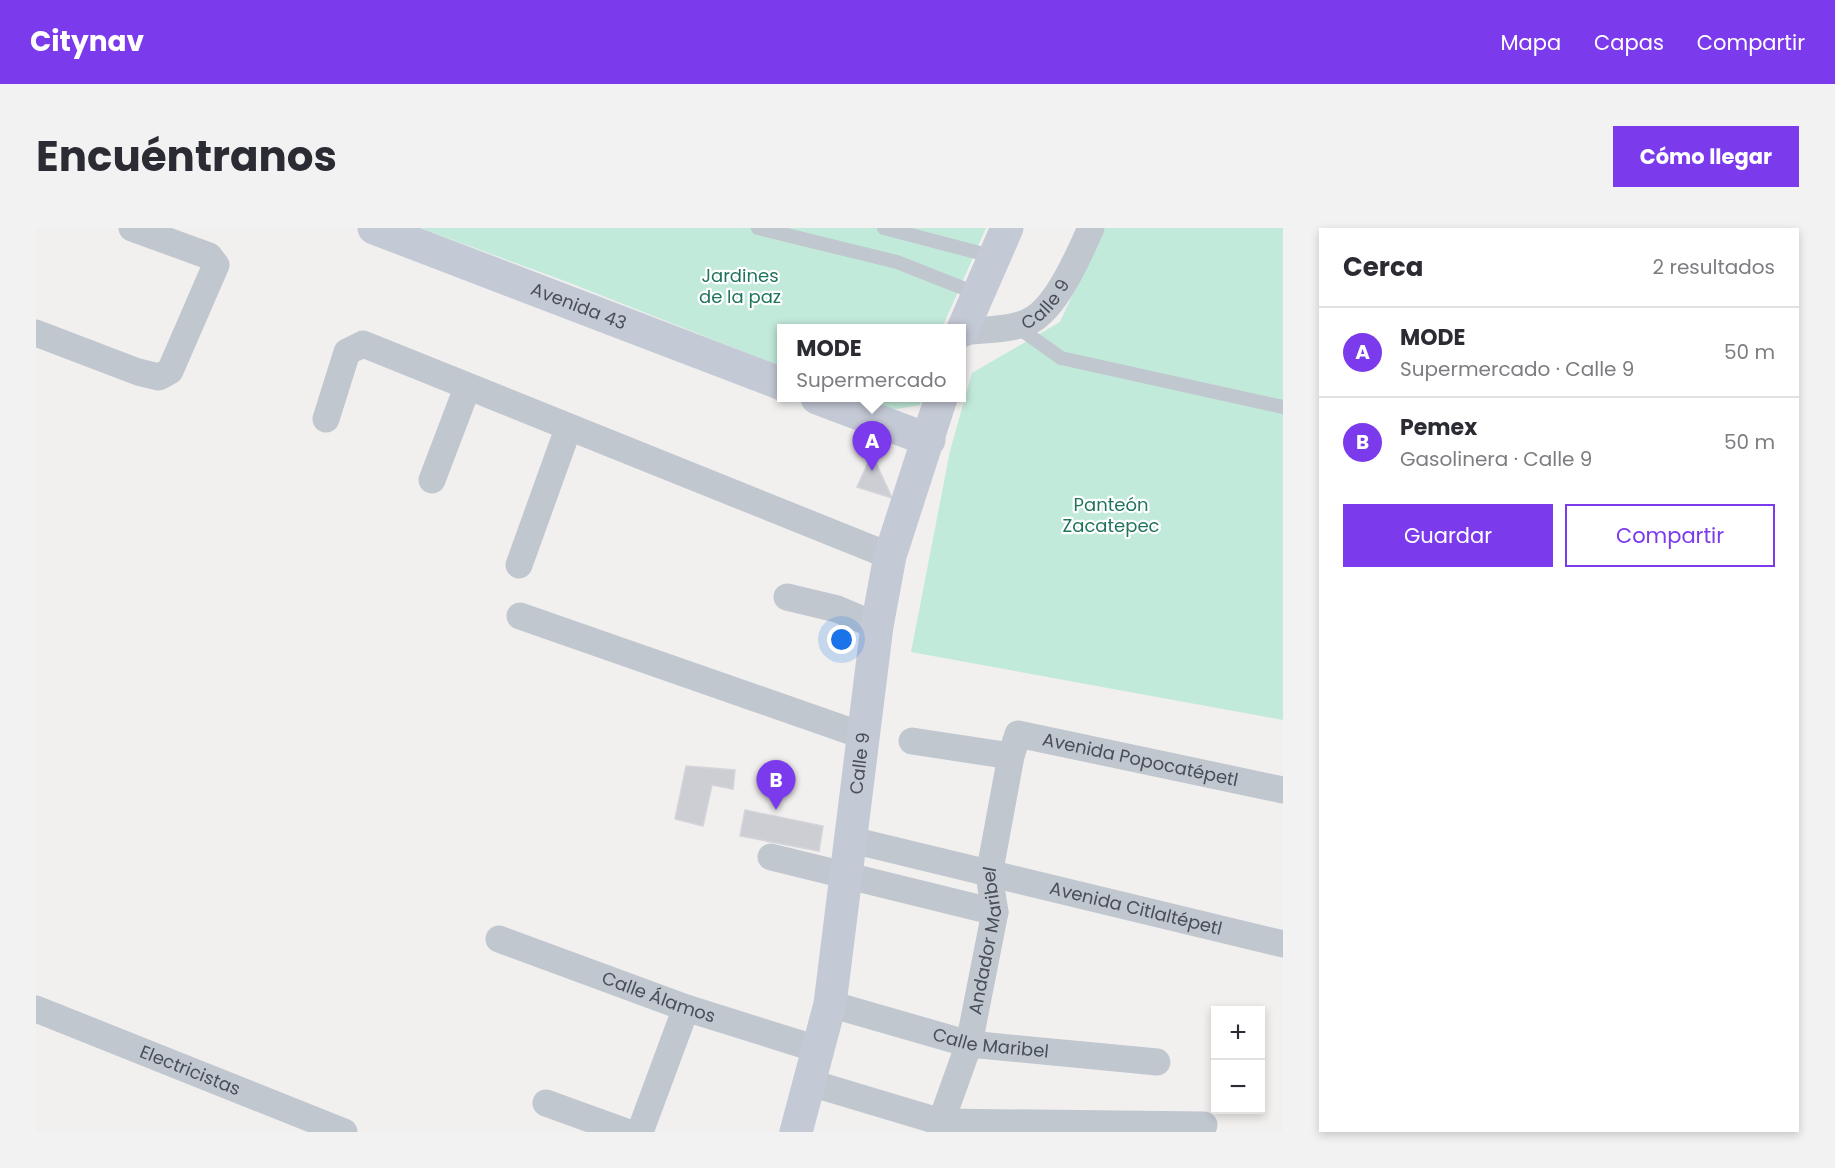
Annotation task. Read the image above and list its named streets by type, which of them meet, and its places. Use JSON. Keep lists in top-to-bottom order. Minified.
{"streets":{"main road":["Calle 9","Avenida 43"],"street":["Avenida Popocatépetl","Avenida Citlaltépetl","Andador Maribel","Calle Álamos","Calle Maribel","Electricistas"]},"crossings":[["Calle 9","Avenida Citlaltépetl"],["Calle 9","Calle Álamos"],["Calle 9","Calle Maribel"],["Avenida Popocatépetl","Andador Maribel"],["Avenida Citlaltépetl","Andador Maribel"],["Andador Maribel","Calle Maribel"]],"parks":["Jardines de la paz","Panteón Zacatepec"],"page":{"header":"Citynav","nav":["Mapa","Capas","Compartir"],"title":"Encuéntranos","buttons":["Cómo llegar",["Guardar","Compartir"]],"heading":["Cerca","2 resultados"],"list":[{"mark":"A","name":"MODE","note":"Supermercado · Calle 9","value":"50 m"},{"mark":"B","name":"Pemex","note":"Gasolinera · Calle 9","value":"50 m"}],"popup":["MODE","Supermercado"],"pins":["A","B"],"map_buttons":["+","−"]}}
